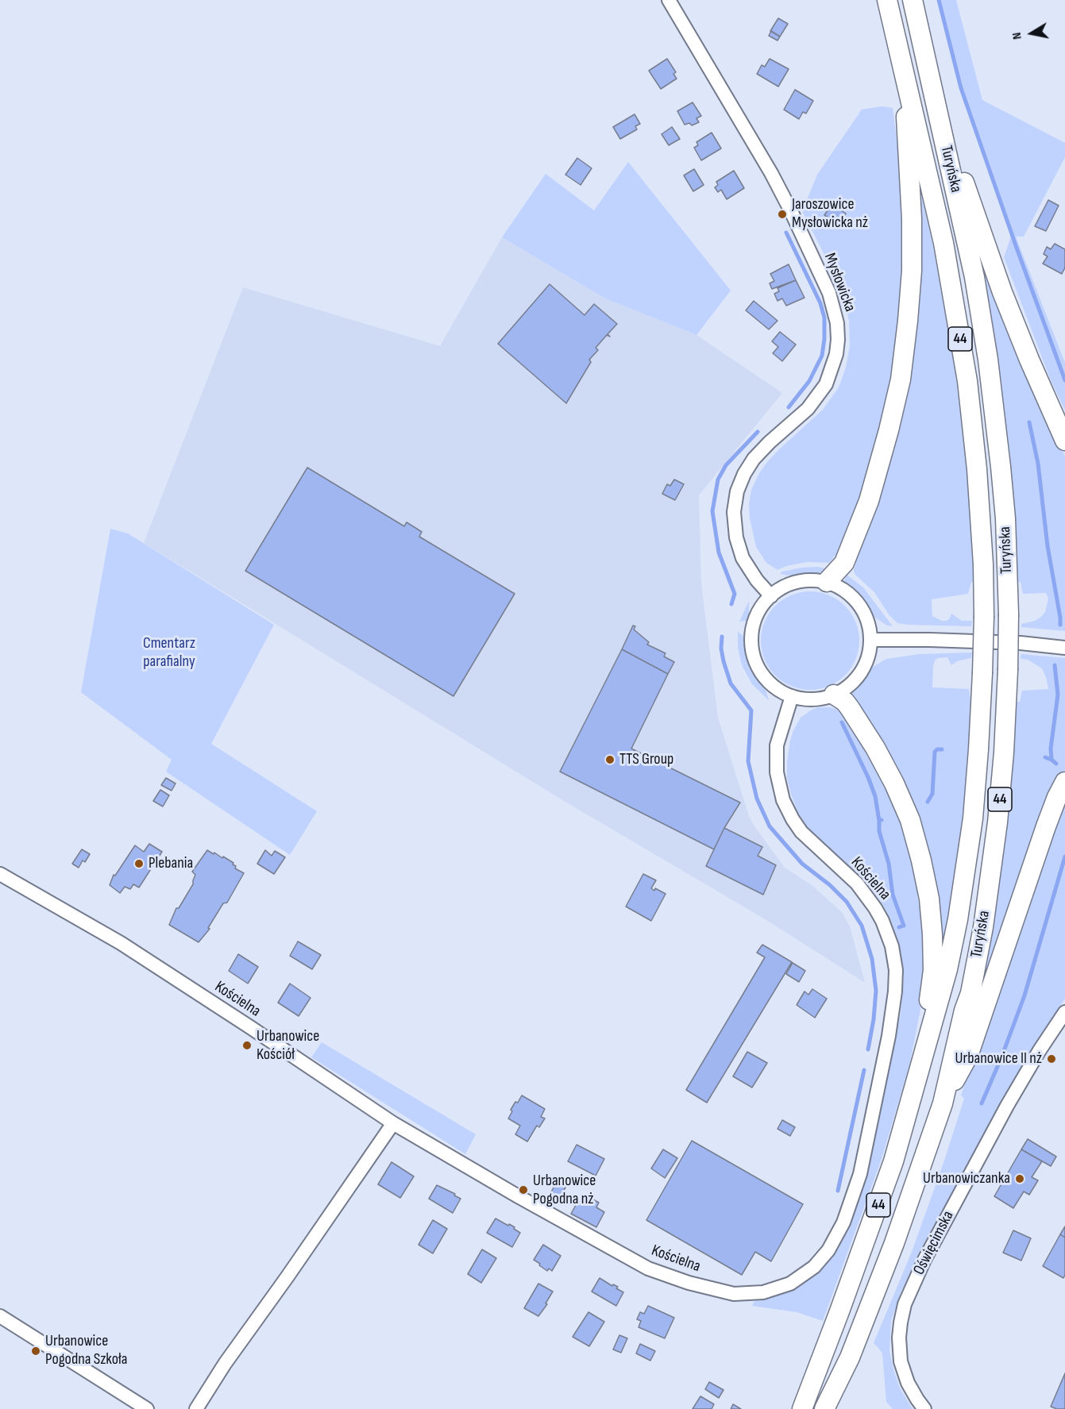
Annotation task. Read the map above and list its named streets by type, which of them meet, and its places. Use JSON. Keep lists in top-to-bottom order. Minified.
{"streets":{"highway":["Turyńska","44"],"street":["Mysłowicka","Kościelna","Oświęcimska"]},"crossings":[["Turyńska","44"],["Mysłowicka","Kościelna"]],"parks":["Cmentarz parafialny"],"places":["Jaroszowice Mysłowicka nż","TTS Group","Plebania","Urbanowice Kościół","Urbanowice II nż","Urbanowiczanka","Urbanowice Pogodna nż","Urbanowice Pogodna Szkoła"],"north":"left"}
